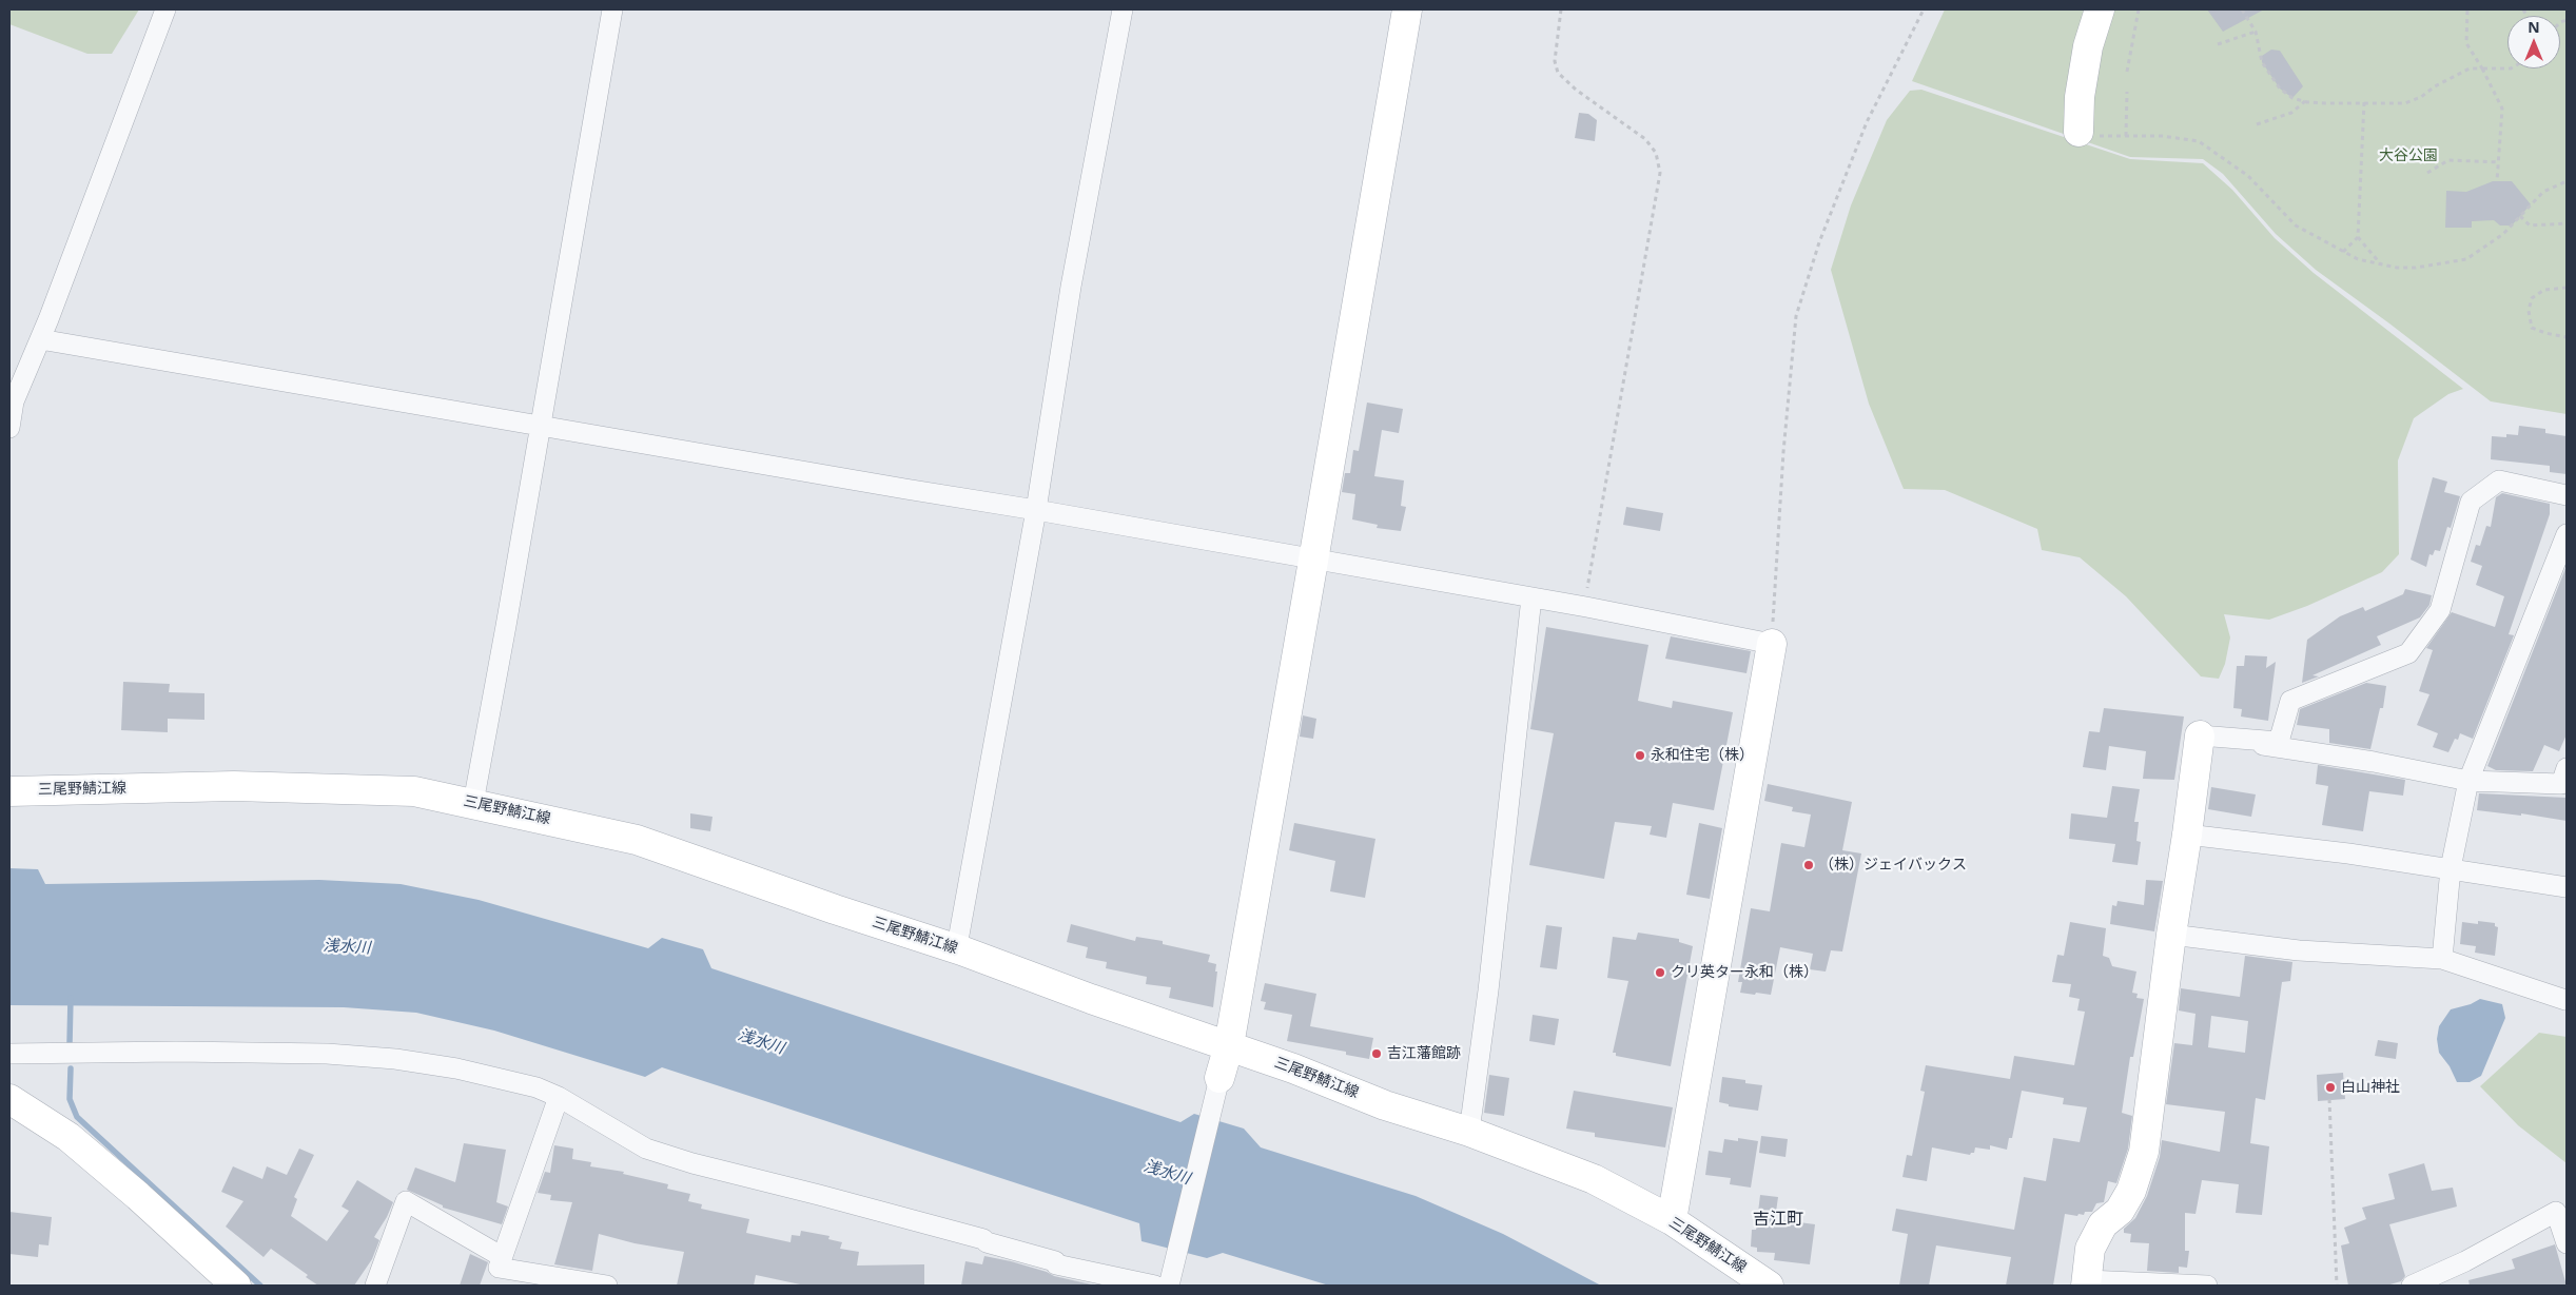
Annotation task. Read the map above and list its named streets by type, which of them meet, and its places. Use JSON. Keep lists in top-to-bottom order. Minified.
{"streets":{"street":["三尾野鯖江線"]},"districts":["吉江町"],"water":["浅水川"],"parks":["大谷公園"],"places":["永和住宅（株）","（株）ジェイバックス","クリ英ター永和（株）","吉江藩館跡","白山神社"],"north":"top"}
